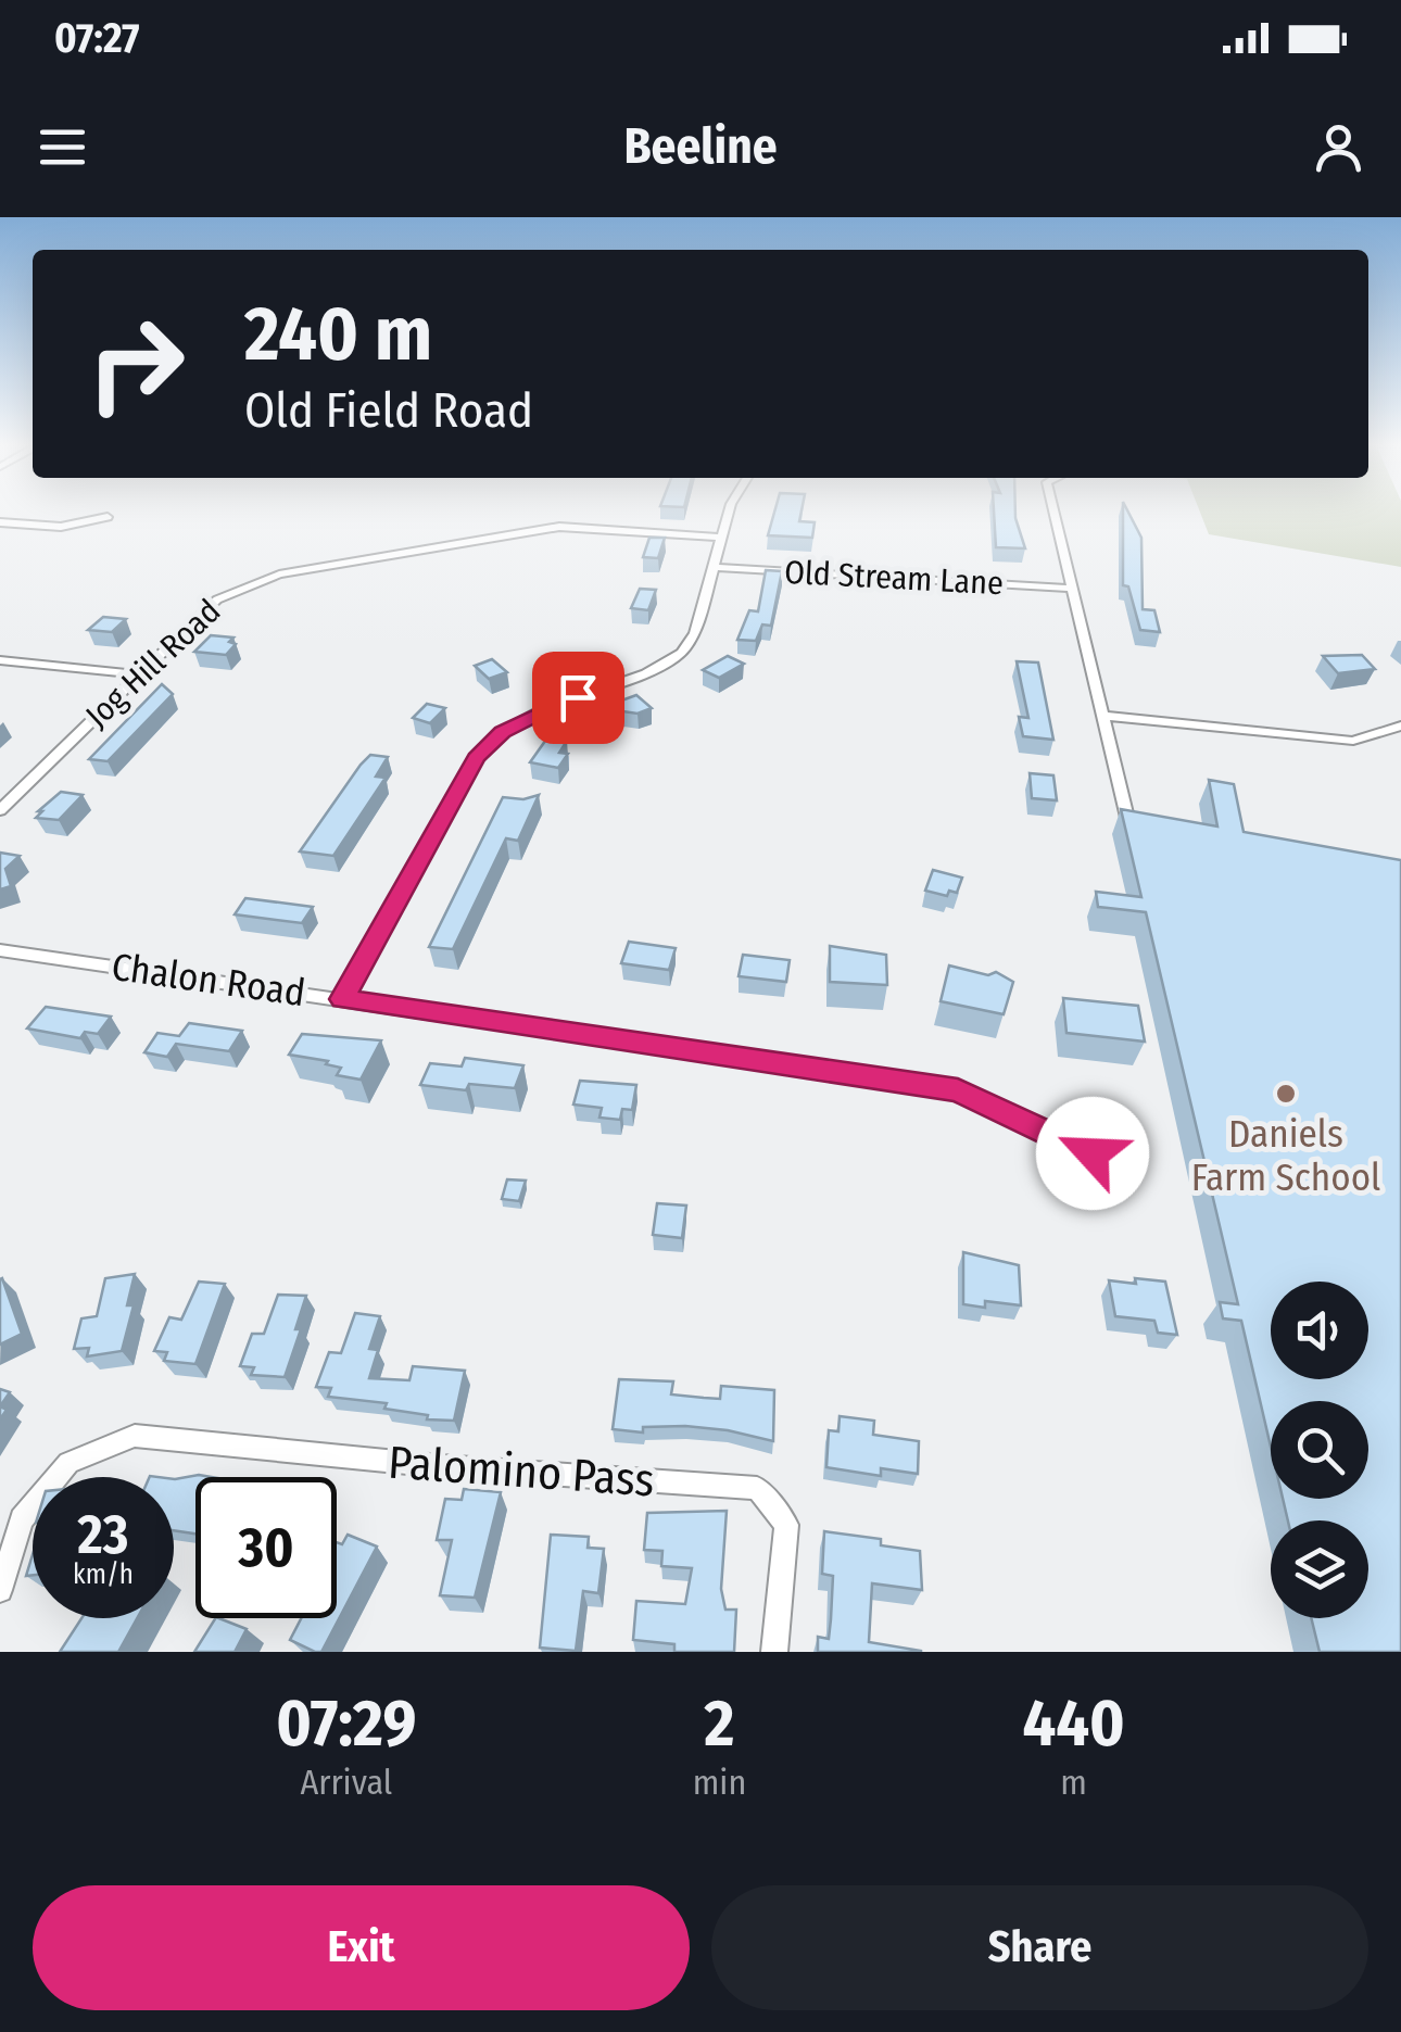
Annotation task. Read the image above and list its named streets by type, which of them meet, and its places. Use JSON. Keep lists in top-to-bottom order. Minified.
{"streets":{"street":["Old Stream Lane","Jog Hill Road","Chalon Road","Palomino Pass"]},"places":["Daniels Farm School"],"page":{"status":"07:27","header":"Beeline","turn":["240 m","Old Field Road"],"speed":"23 km/h","limit":"30","eta":["07:29","Arrival","2","min","440","m"],"buttons":["Exit","Share"]}}
